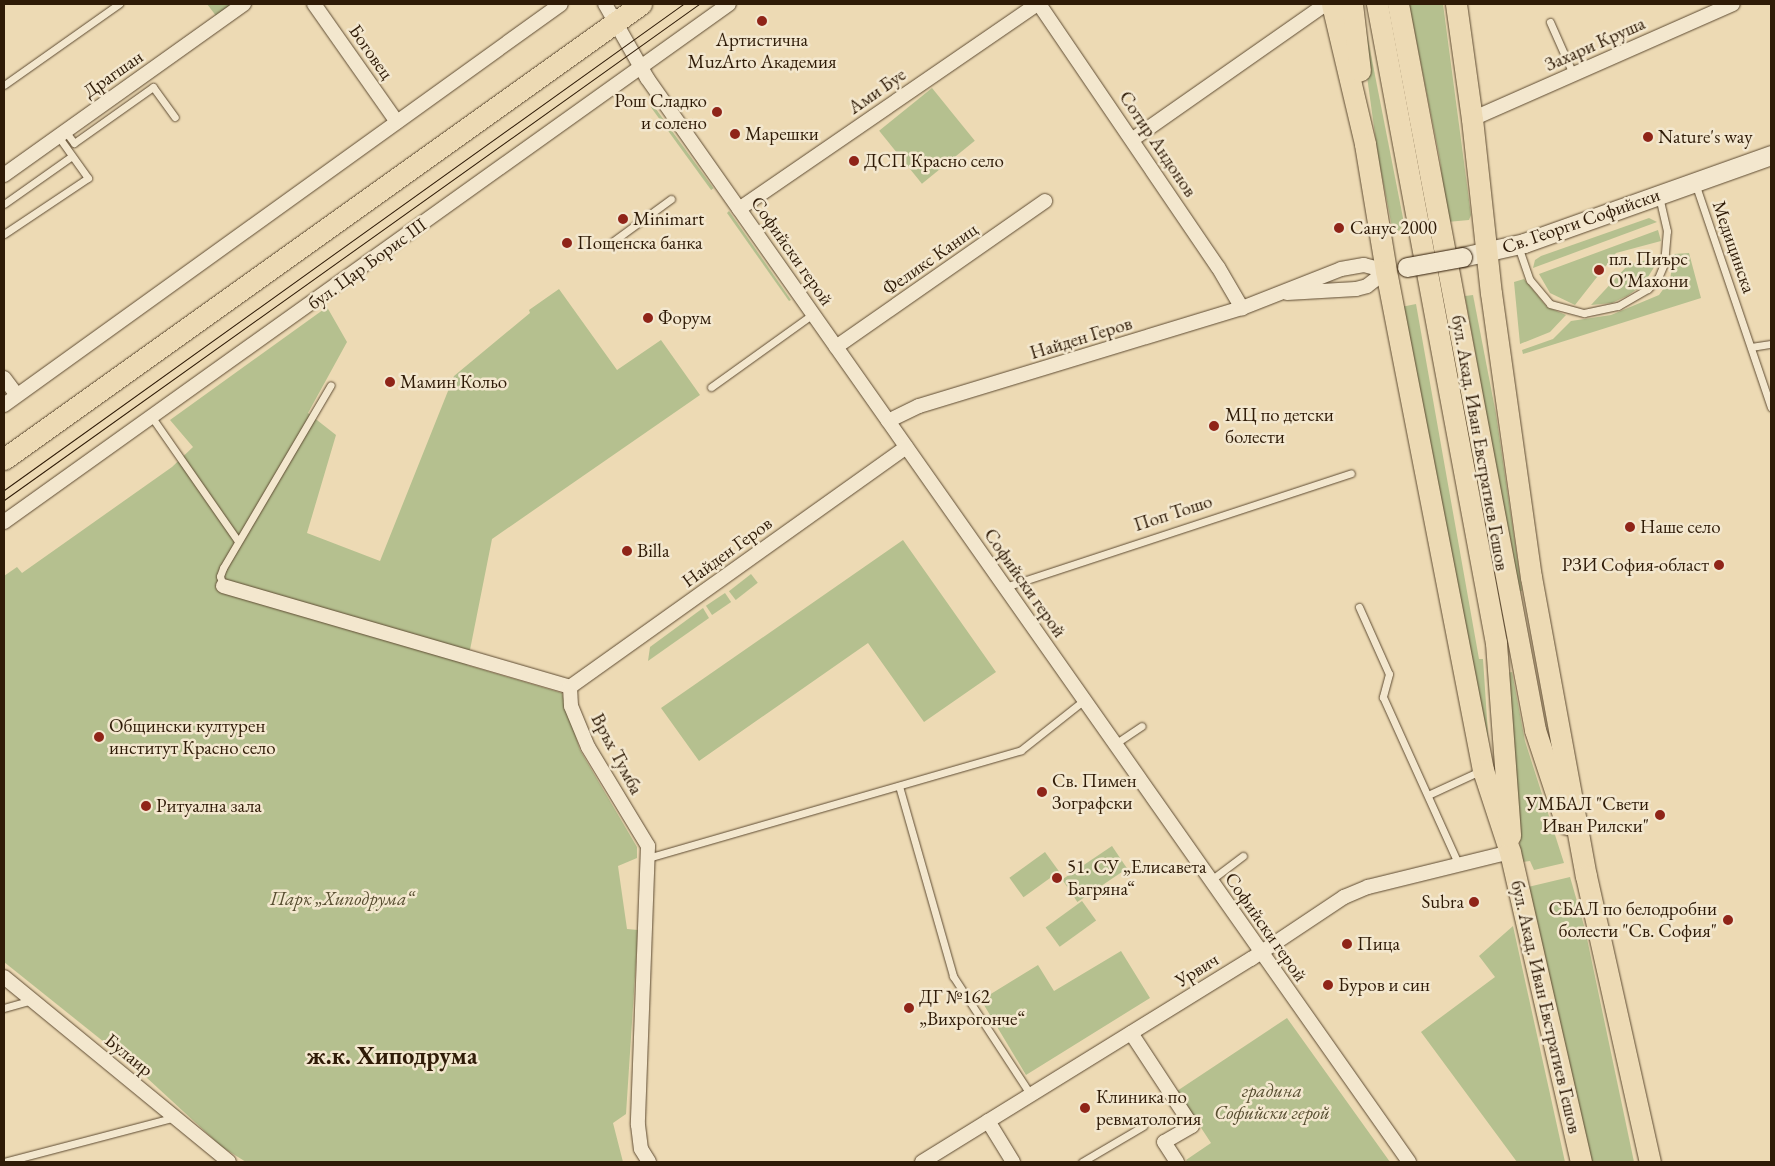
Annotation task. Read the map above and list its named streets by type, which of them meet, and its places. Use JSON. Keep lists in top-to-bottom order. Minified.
{"streets":{"main road":["Св. Георги Софийски","бул. Акад. Иван Евстратиев Гешов"],"street":["Захари Круша","Боговец","Драгшан","Ами Буе","Сотир Андонов","Софийски герой","Феликс Каниц","бул. Цар Борис III","Найден Геров","Връх Тумба","Урвич","Булаир"],"lane":["Медицинска","Поп Тошо"]},"crossings":[["Захари Круша","бул. Акад. Иван Евстратиев Гешов"],["Ами Буе","Сотир Андонов"],["Ами Буе","Софийски герой"],["Сотир Андонов","Найден Геров"],["Св. Георги Софийски","Медицинска"],["Св. Георги Софийски","Найден Геров"],["Св. Георги Софийски","бул. Акад. Иван Евстратиев Гешов"],["Софийски герой","Феликс Каниц"],["Софийски герой","бул. Цар Борис III"],["Софийски герой","Найден Геров"],["Софийски герой","Поп Тошо"],["Софийски герой","Урвич"],["Найден Геров","бул. Акад. Иван Евстратиев Гешов"],["Найден Геров","Връх Тумба"],["бул. Акад. Иван Евстратиев Гешов","Урвич"]],"districts":["ж.к. Хиподрума"],"parks":["Парк „Хиподрума“","градина Софийски герой"],"places":["Артистична MuzArto Академия","Рош Сладко и солено","Марешки","Nature's way","ДСП Красно село","Minimart","Санус 2000","Пощенска банка","пл. Пиърс О'Махони","Форум","Мамин Кольо","МЦ по детски болести","Наше село","Billa","РЗИ София-област","Общински културен институт Красно село","Св. Пимен Зографски","Ритуална зала","УМБАЛ \"Свети Иван Рилски\"","51. СУ „Елисавета Багряна“","Subra","СБАЛ по белодробни болести \"Св. София\"","Пица","Буров и син","ДГ №162 „Вихрогонче“","Клиника по ревматология"]}
